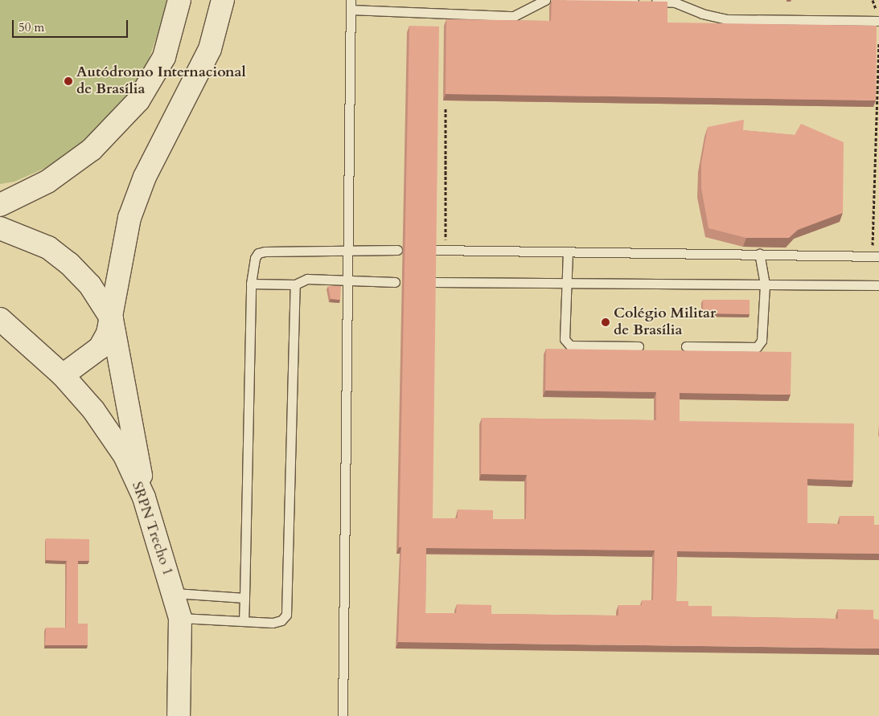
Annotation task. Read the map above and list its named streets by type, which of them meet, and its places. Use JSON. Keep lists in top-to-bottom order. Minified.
{"streets":{"main road":["SRPN Trecho 1"]},"places":["Autódromo Internacional de Brasília","Colégio Militar de Brasília"],"scale_bar":"50 m"}
